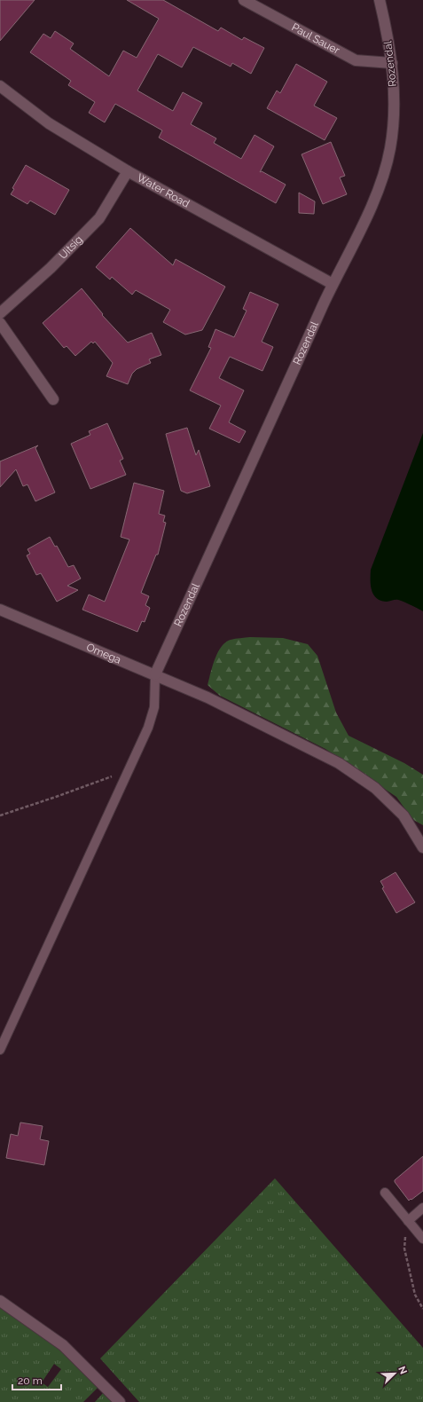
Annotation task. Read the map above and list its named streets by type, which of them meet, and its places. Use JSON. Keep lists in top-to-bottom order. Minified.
{"streets":{"street":["Paul Sauer","Rozendal","Water Road","Uitsig","Omega"]},"crossings":[["Paul Sauer","Rozendal"],["Rozendal","Water Road"],["Rozendal","Omega"],["Water Road","Uitsig"]],"scale_bar":"20 m","north":"top right"}
